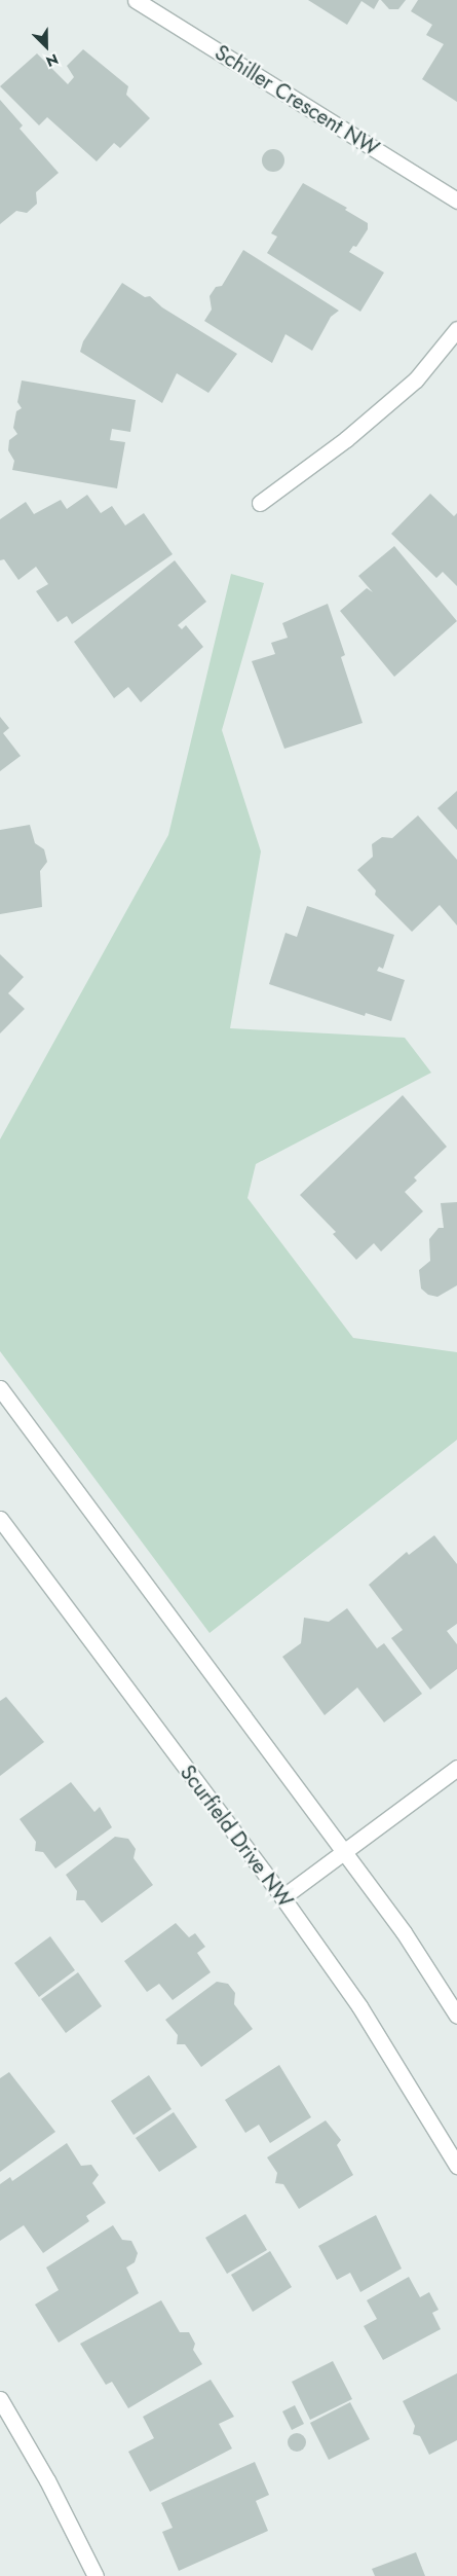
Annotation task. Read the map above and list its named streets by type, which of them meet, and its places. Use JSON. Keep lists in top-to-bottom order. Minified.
{"streets":{"street":["Schiller Crescent NW","Scurfield Drive NW"]},"north":"bottom right"}
